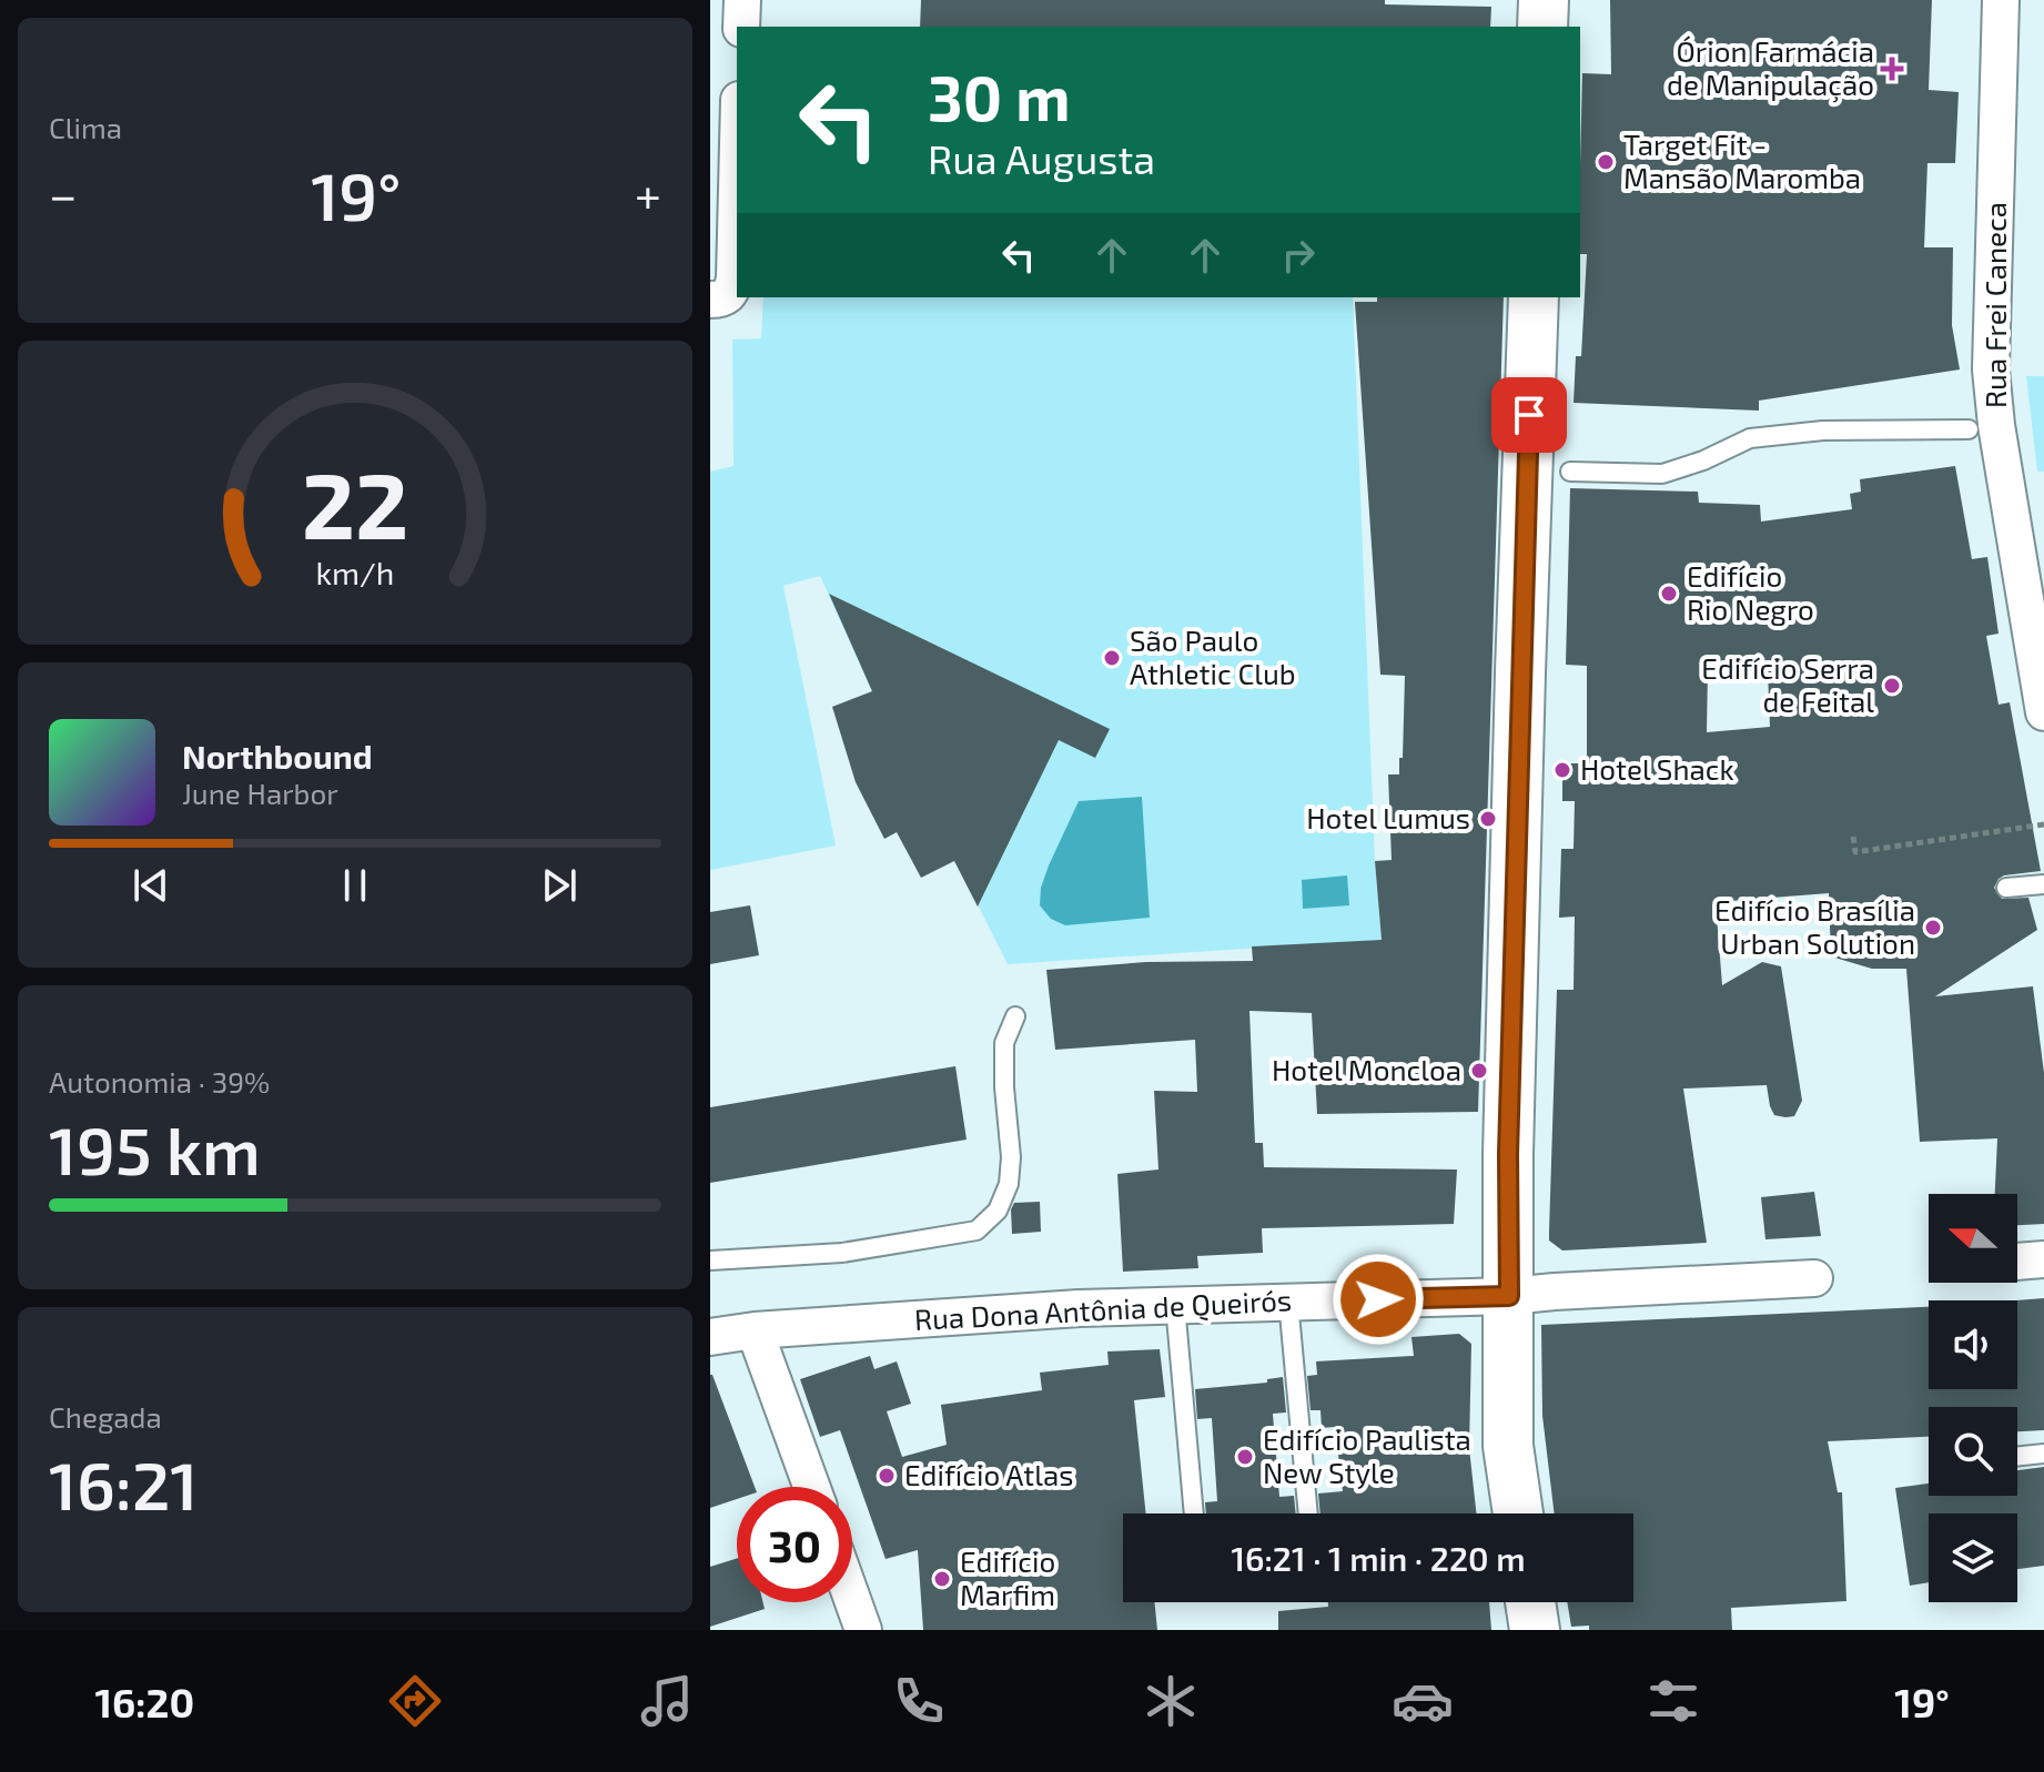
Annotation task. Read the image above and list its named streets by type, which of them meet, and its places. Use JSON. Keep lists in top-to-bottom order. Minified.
{"streets":{"street":["Rua Frei Caneca","Rua Dona Antônia de Queirós"]},"places":{"health":["Órion Farmácia de Manipulação"],"other":["Target Fit - Mansão Maromba","Edifício Rio Negro","São Paulo Athletic Club","Edifício Serra de Feital","Hotel Shack","Hotel Lumus","Edifício Brasília Urban Solution","Hotel Moncloa","Edifício Paulista New Style","Edifício Atlas","Edifício Marfim"]},"north":"left","page":{"tile":["Clima",["Autonomia · 39%","195 km"],["Chegada","16:21"]],"turn":["30 m","Rua Augusta"],"heat":["−","19°","+"],"song":["Northbound","June Harbor"],"limit":"30","trip":"16:21 · 1 min · 220 m","tabs":["16:20","19°"],"gauge":["22","km/h"]}}
